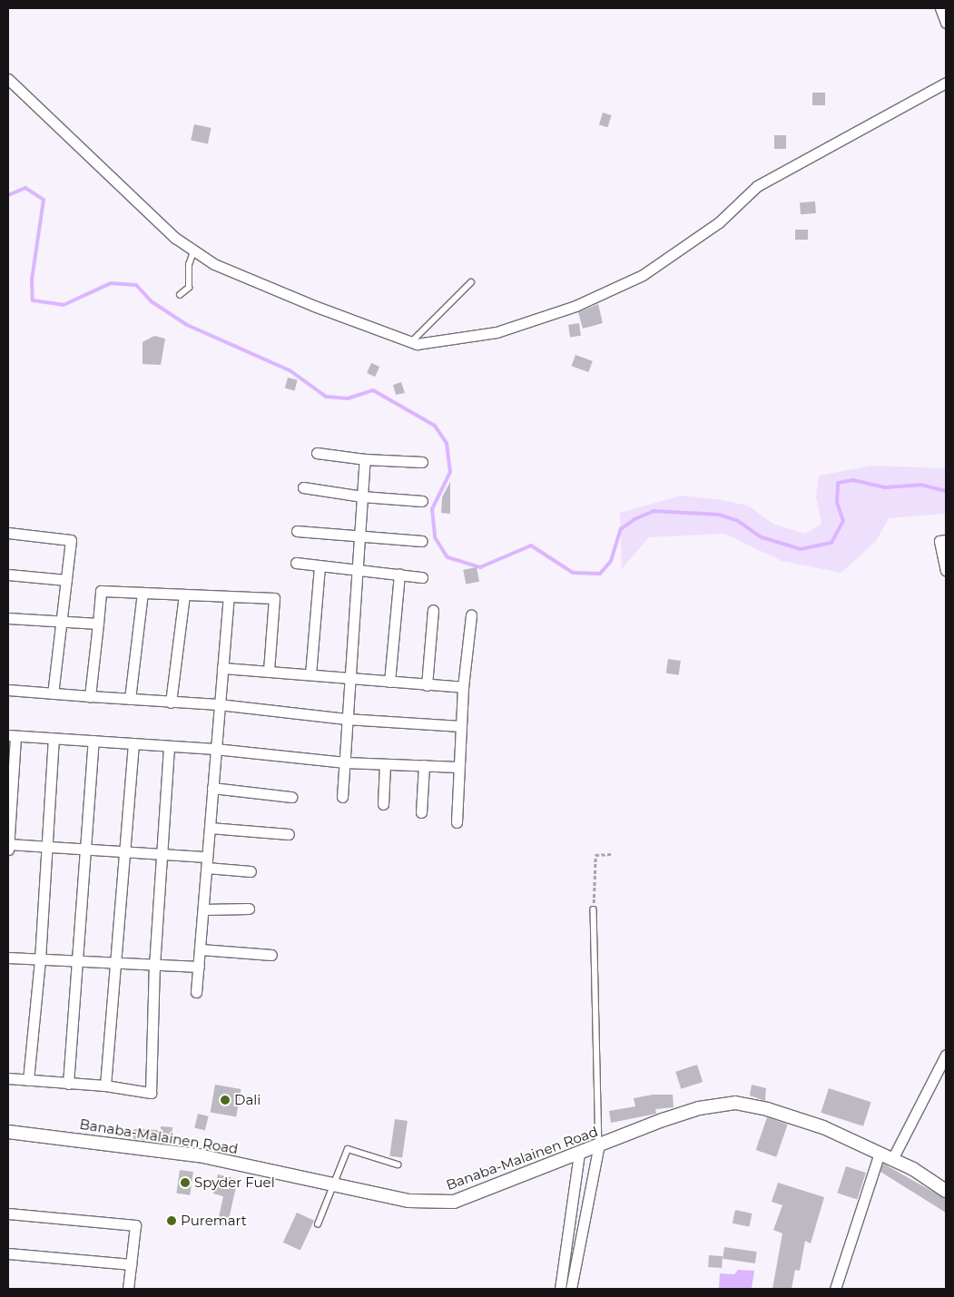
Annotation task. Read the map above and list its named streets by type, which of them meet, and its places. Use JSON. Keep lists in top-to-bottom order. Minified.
{"streets":{"street":["Banaba-Malainen Road"]},"places":["Dali","Spyder Fuel","Puremart"]}
